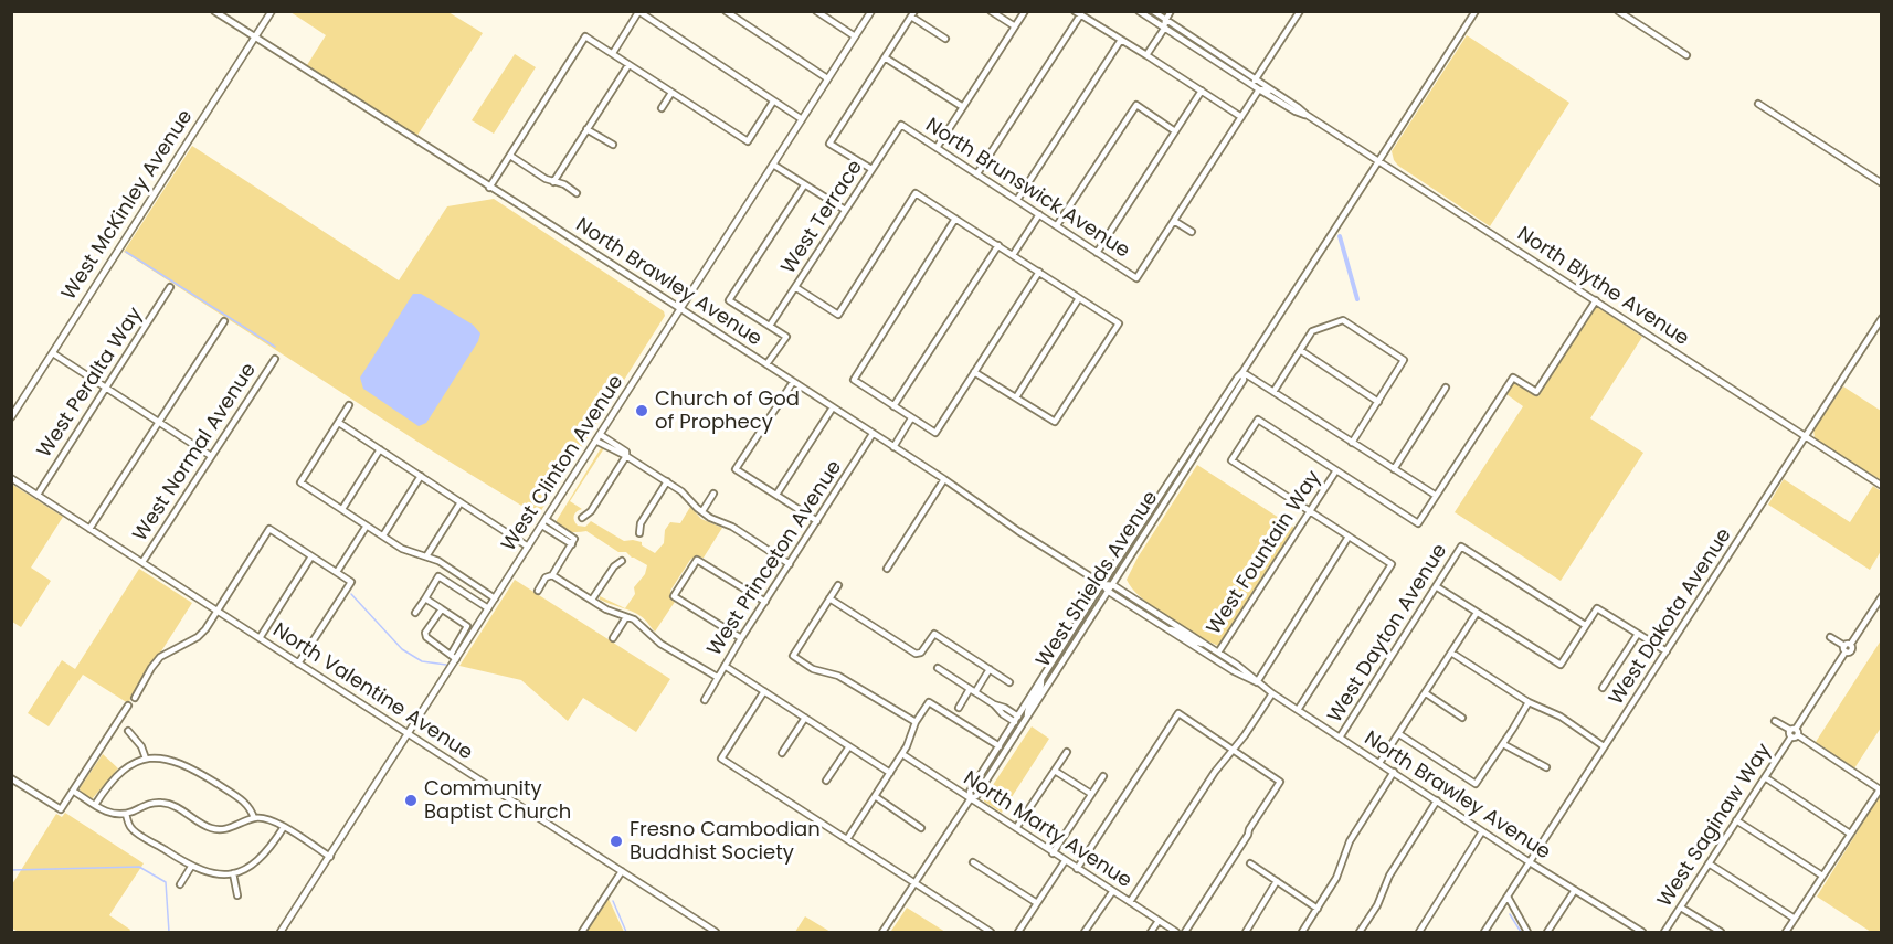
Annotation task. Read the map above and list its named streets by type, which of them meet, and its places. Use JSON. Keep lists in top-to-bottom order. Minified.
{"streets":{"main road":["West McKinley Avenue","West Clinton Avenue"],"street":["North Brunswick Avenue","West Terrace","North Brawley Avenue","North Blythe Avenue","West Peralta Way","West Normal Avenue","West Fountain Way","West Princeton Avenue","West Shields Avenue","West Dakota Avenue","West Dayton Avenue","North Valentine Avenue","West Saginaw Way","North Marty Avenue"]},"crossings":[["North Brunswick Avenue","West Terrace"],["West McKinley Avenue","North Brawley Avenue"],["North Brawley Avenue","West Clinton Avenue"],["North Brawley Avenue","West Fountain Way"],["North Brawley Avenue","West Princeton Avenue"],["North Brawley Avenue","West Shields Avenue"],["North Brawley Avenue","West Dakota Avenue"],["North Brawley Avenue","West Dayton Avenue"],["North Blythe Avenue","West Shields Avenue"],["North Blythe Avenue","West Dakota Avenue"],["North Blythe Avenue","West Dayton Avenue"],["West Peralta Way","North Valentine Avenue"],["West Normal Avenue","North Valentine Avenue"],["West Clinton Avenue","North Valentine Avenue"],["West Fountain Way","West Dayton Avenue"],["West Shields Avenue","North Marty Avenue"]],"places":["Church of God of Prophecy","Community Baptist Church","Fresno Cambodian Buddhist Society"]}
